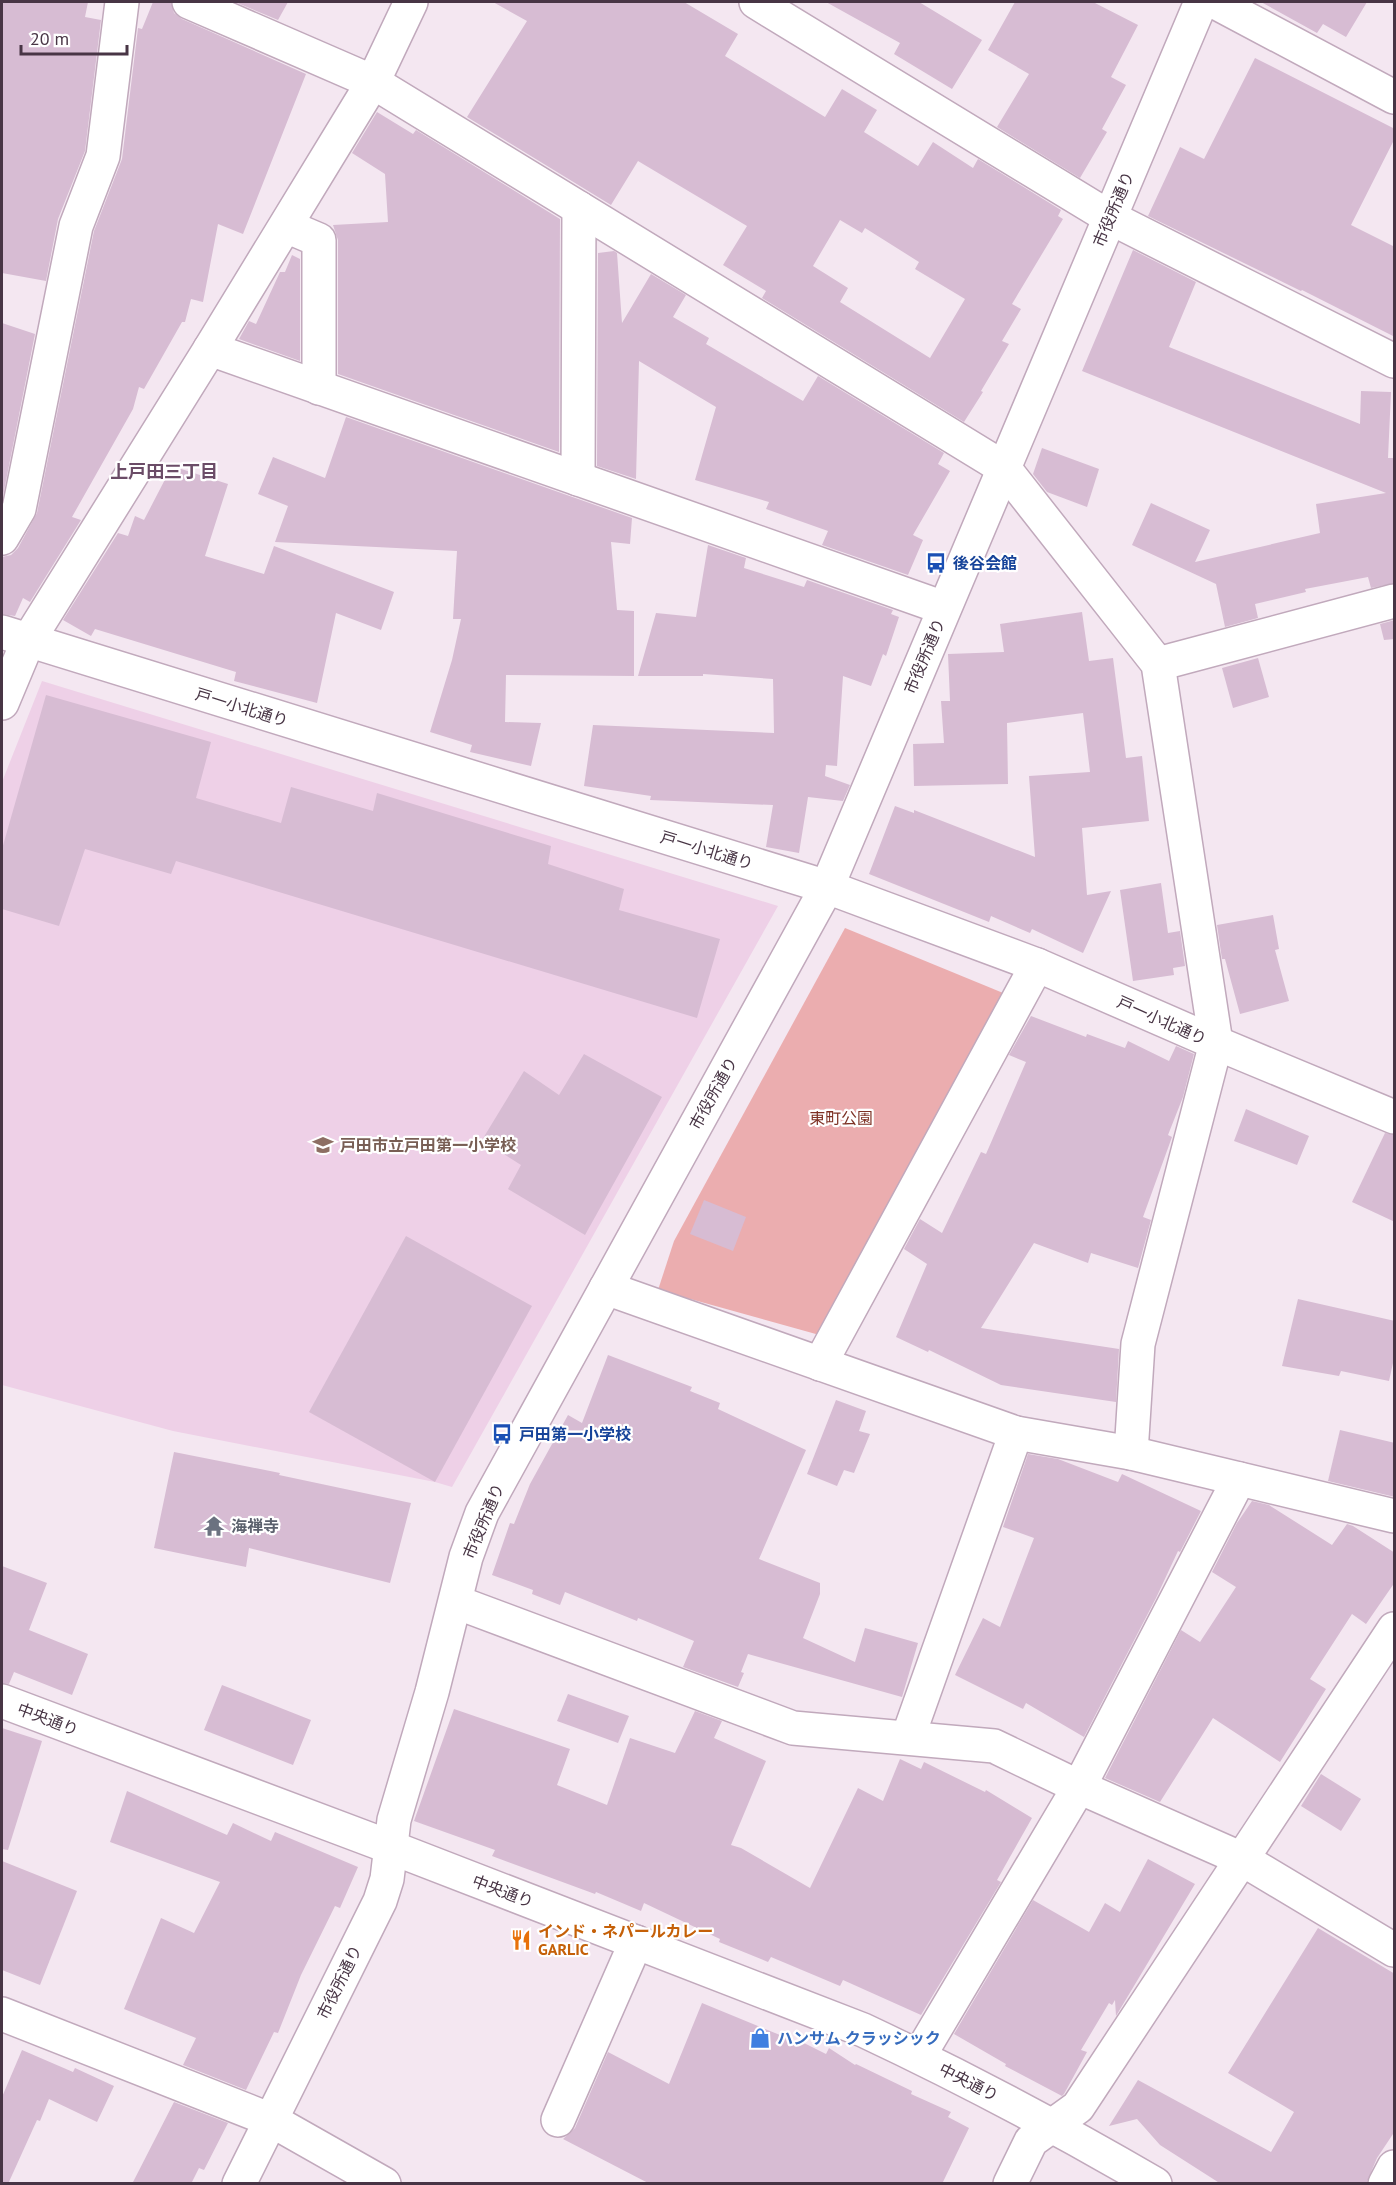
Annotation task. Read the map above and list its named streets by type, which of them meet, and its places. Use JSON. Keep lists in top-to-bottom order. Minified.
{"streets":{"street":["市役所通り","戸一小北通り","中央通り"]},"crossings":[["市役所通り","戸一小北通り"],["市役所通り","中央通り"]],"districts":["上戸田三丁目"],"parks":["東町公園"],"places":{"bus stop":["後谷会館","戸田第一小学校"],"school or university":["戸田市立戸田第一小学校"],"temple":["海禅寺"],"restaurant":["インド・ネパールカレー GARLIC"],"shop":["ハンサム クラッシック"]},"scale_bar":"20 m"}
